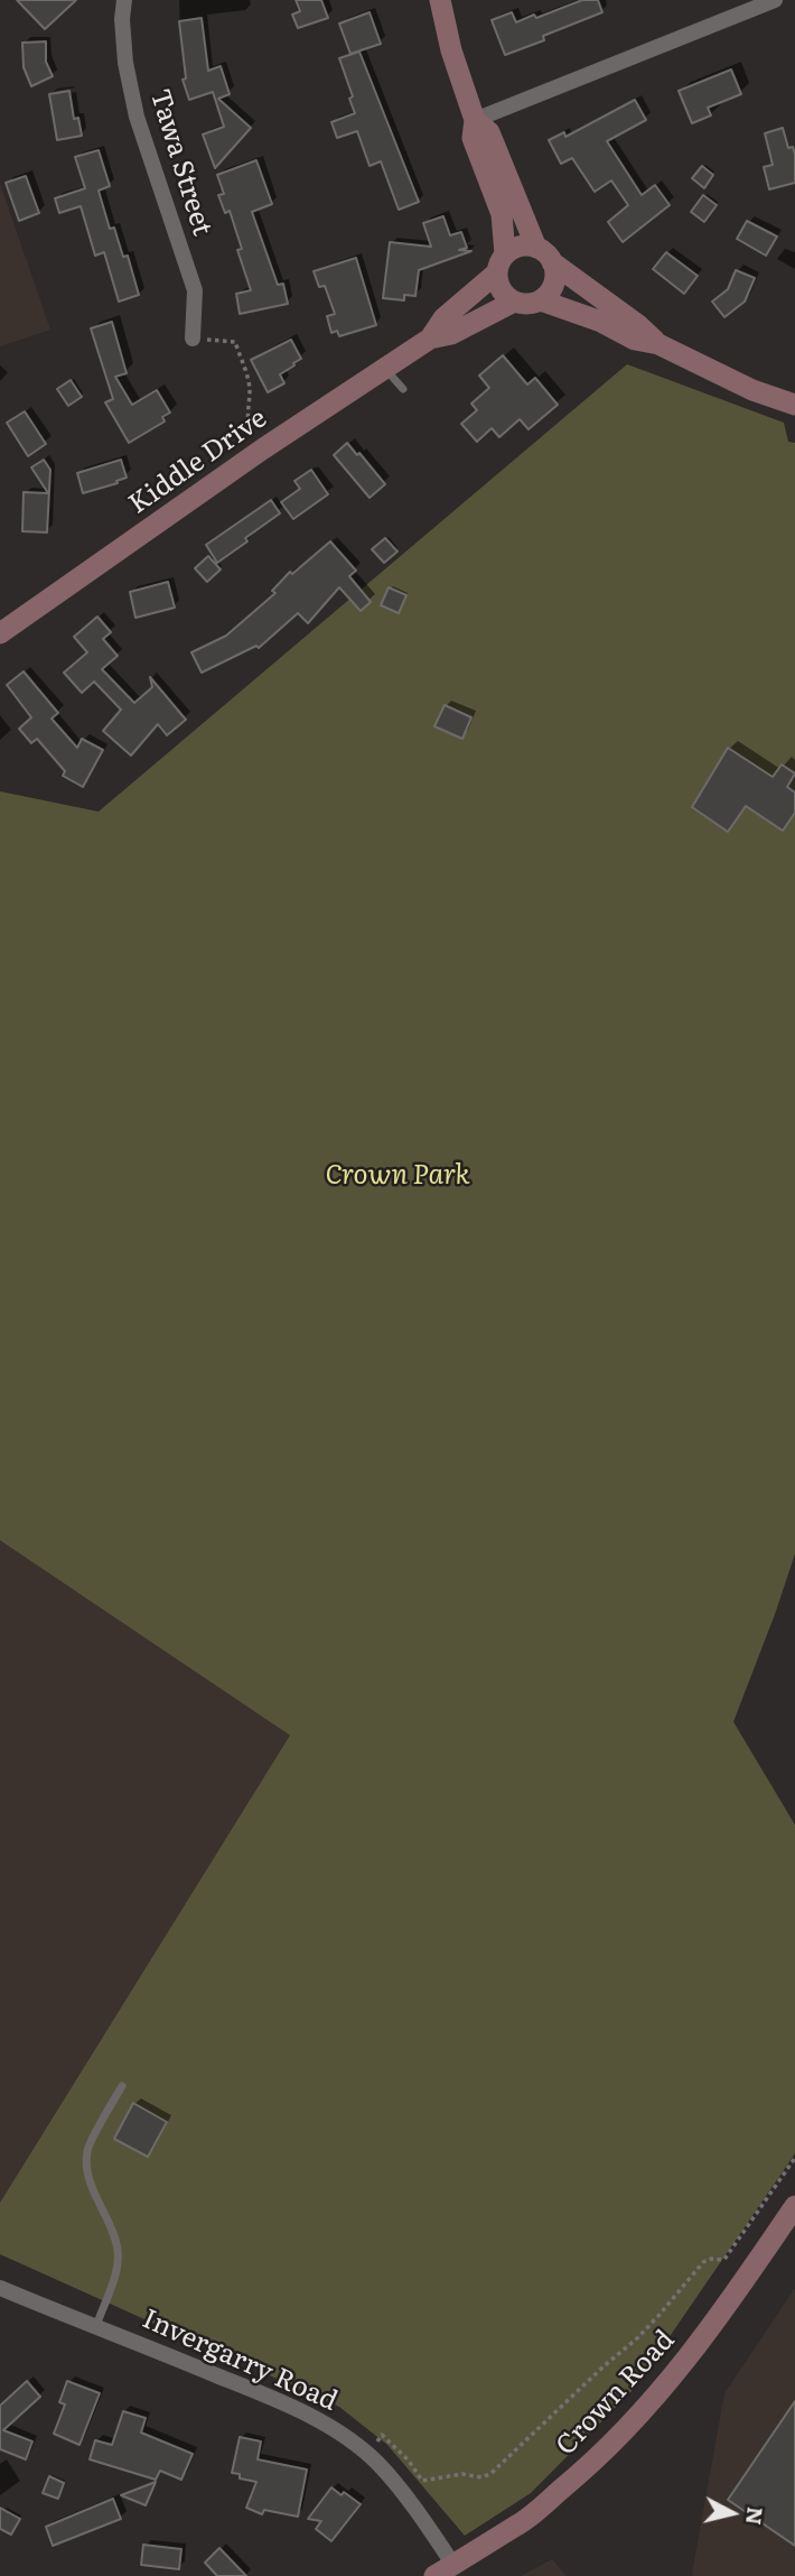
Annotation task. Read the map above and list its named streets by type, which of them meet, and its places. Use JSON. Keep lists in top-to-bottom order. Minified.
{"streets":{"street":["Tawa Street","Kiddle Drive","Invergarry Road","Crown Road"]},"crossings":[["Invergarry Road","Crown Road"]],"parks":["Crown Park"],"north":"right"}
